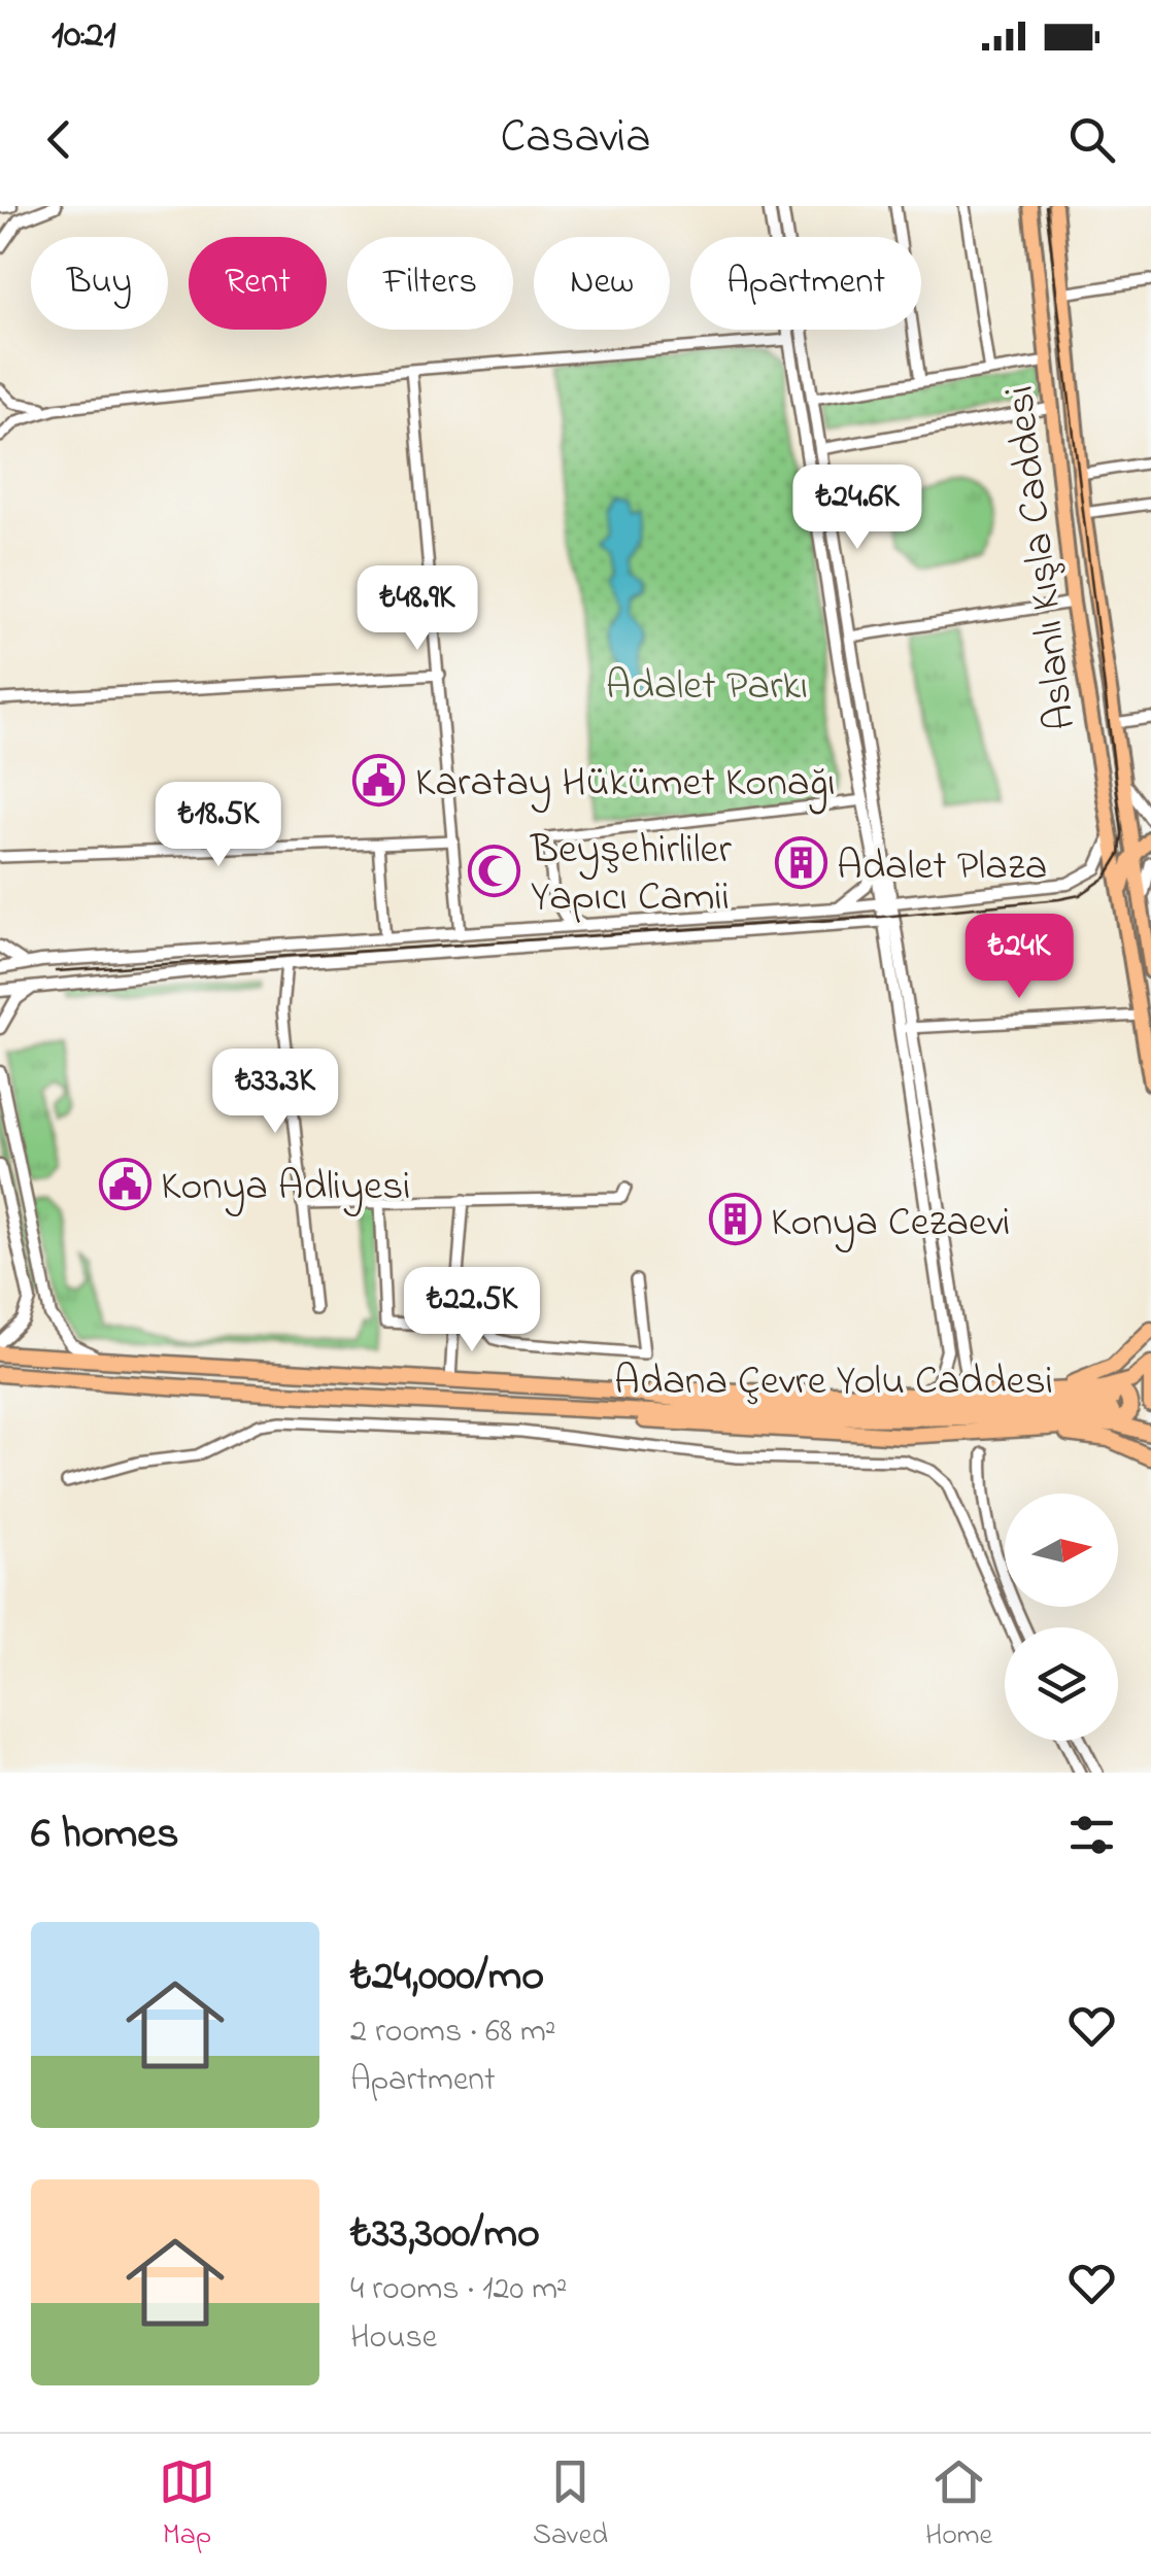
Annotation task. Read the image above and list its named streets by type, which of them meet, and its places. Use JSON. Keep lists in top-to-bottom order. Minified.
{"streets":{"highway":["Adana Çevre Yolu Caddesi"],"main road":["Aslanlı Kışla Caddesi"]},"parks":["Adalet Parkı"],"places":{"public building":["Karatay Hükümet Konağı","Konya Adliyesi"],"building":["Adalet Plaza","Konya Cezaevi"],"mosque":["Beyşehirliler Yapıcı Camii"]},"north":"right","page":{"status":"10:21","header":"Casavia","chip":["Buy","Rent","Filters","New","Apartment"],"price":["₺24.6K","₺48.9K","₺18.5K","₺24K","₺33.3K","₺22.5K"],"heading":"6 homes","list":[{"name":"₺24,000/mo","note":"2 rooms · 68 m² · Apartment"},{"name":"₺33,300/mo","note":"4 rooms · 120 m² · House"}],"tabs":["Map","Saved","Home"]}}
